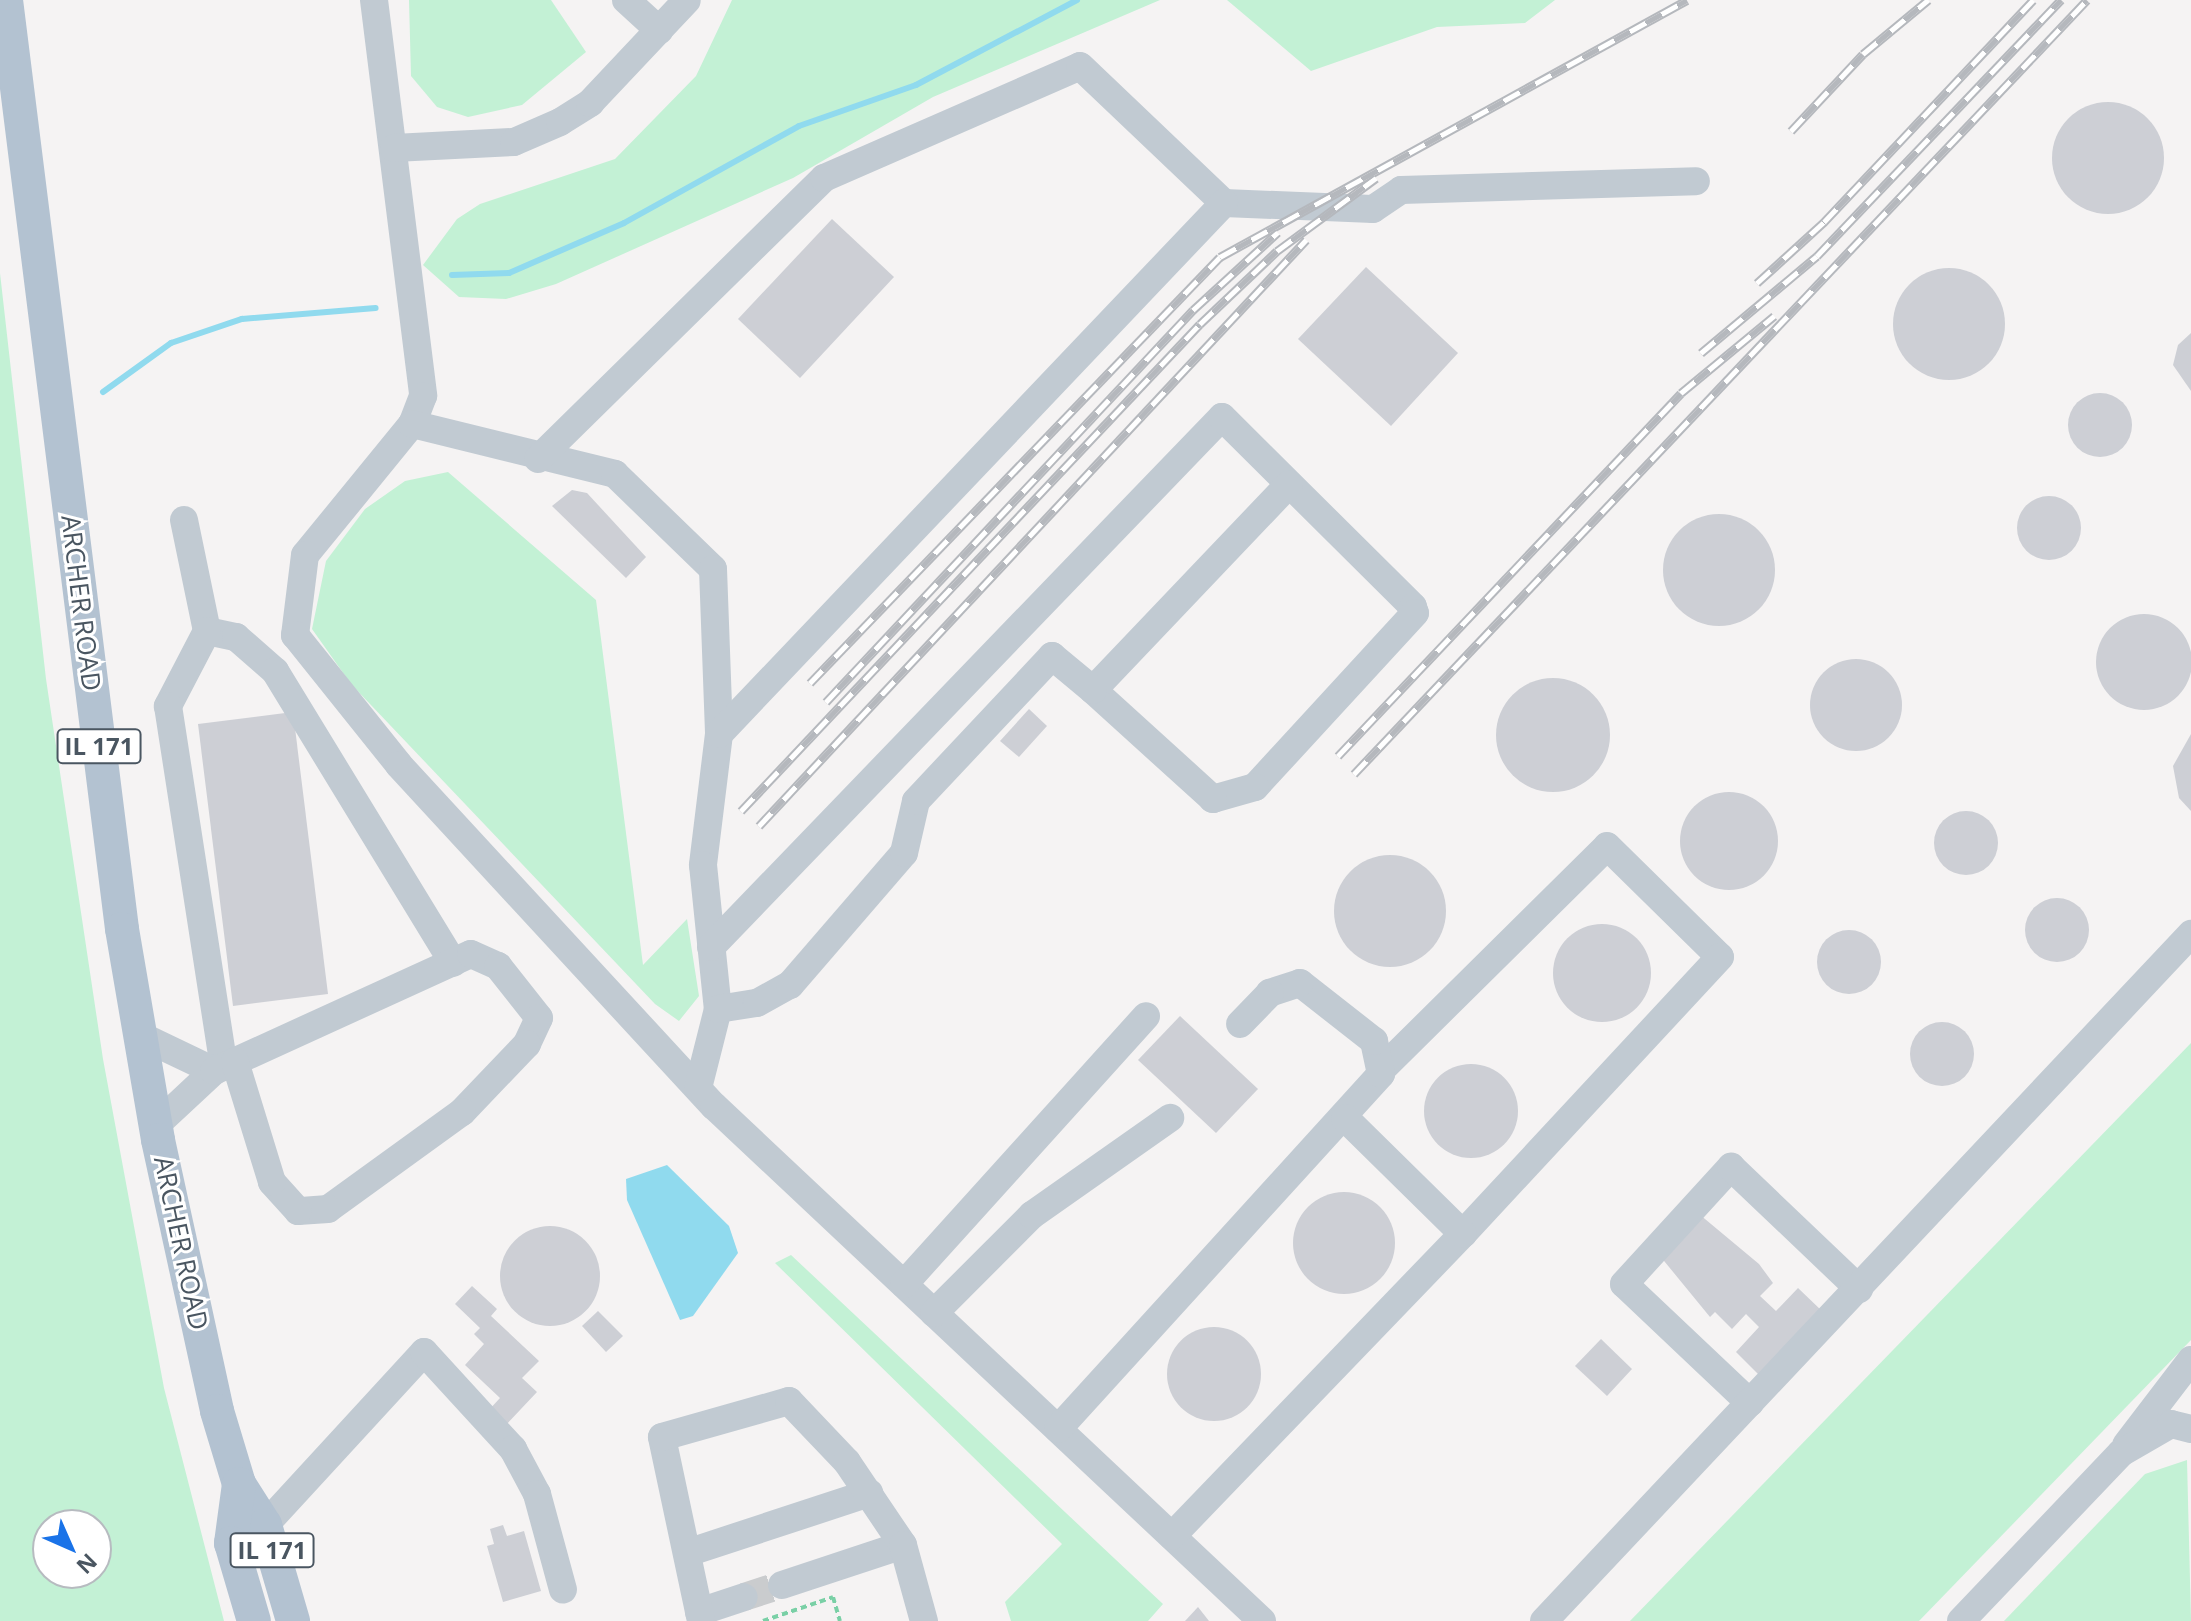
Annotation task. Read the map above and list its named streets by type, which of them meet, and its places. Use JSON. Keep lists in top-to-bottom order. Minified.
{"streets":{"main road":["ARCHER ROAD","IL 171"]},"north":"bottom right"}
